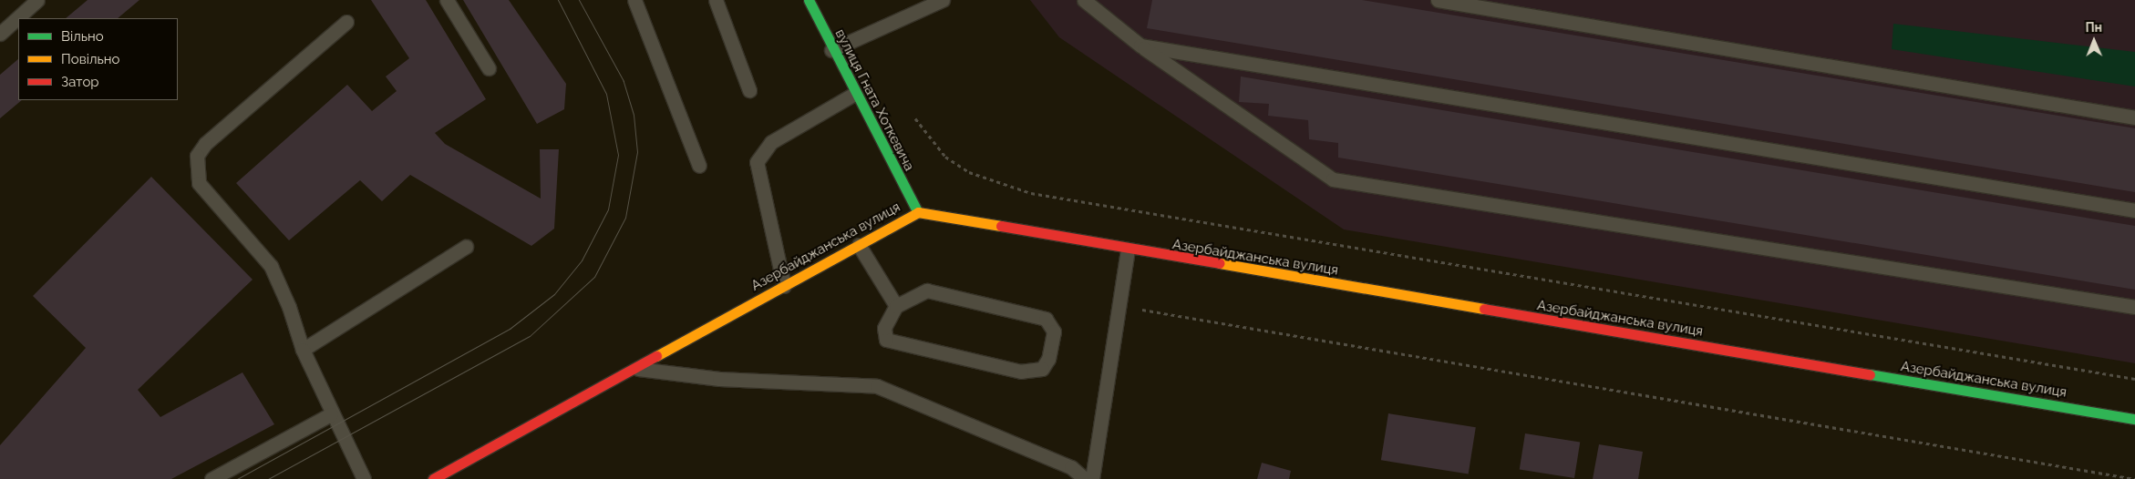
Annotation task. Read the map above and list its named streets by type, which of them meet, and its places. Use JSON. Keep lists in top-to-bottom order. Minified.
{"streets":{"street":["вулиця Гната Хоткевича","Азербайджанська вулиця"]},"crossings":[["вулиця Гната Хоткевича","Азербайджанська вулиця"]],"legend":["Вільно","Повільно","Затор"],"north":"top"}
